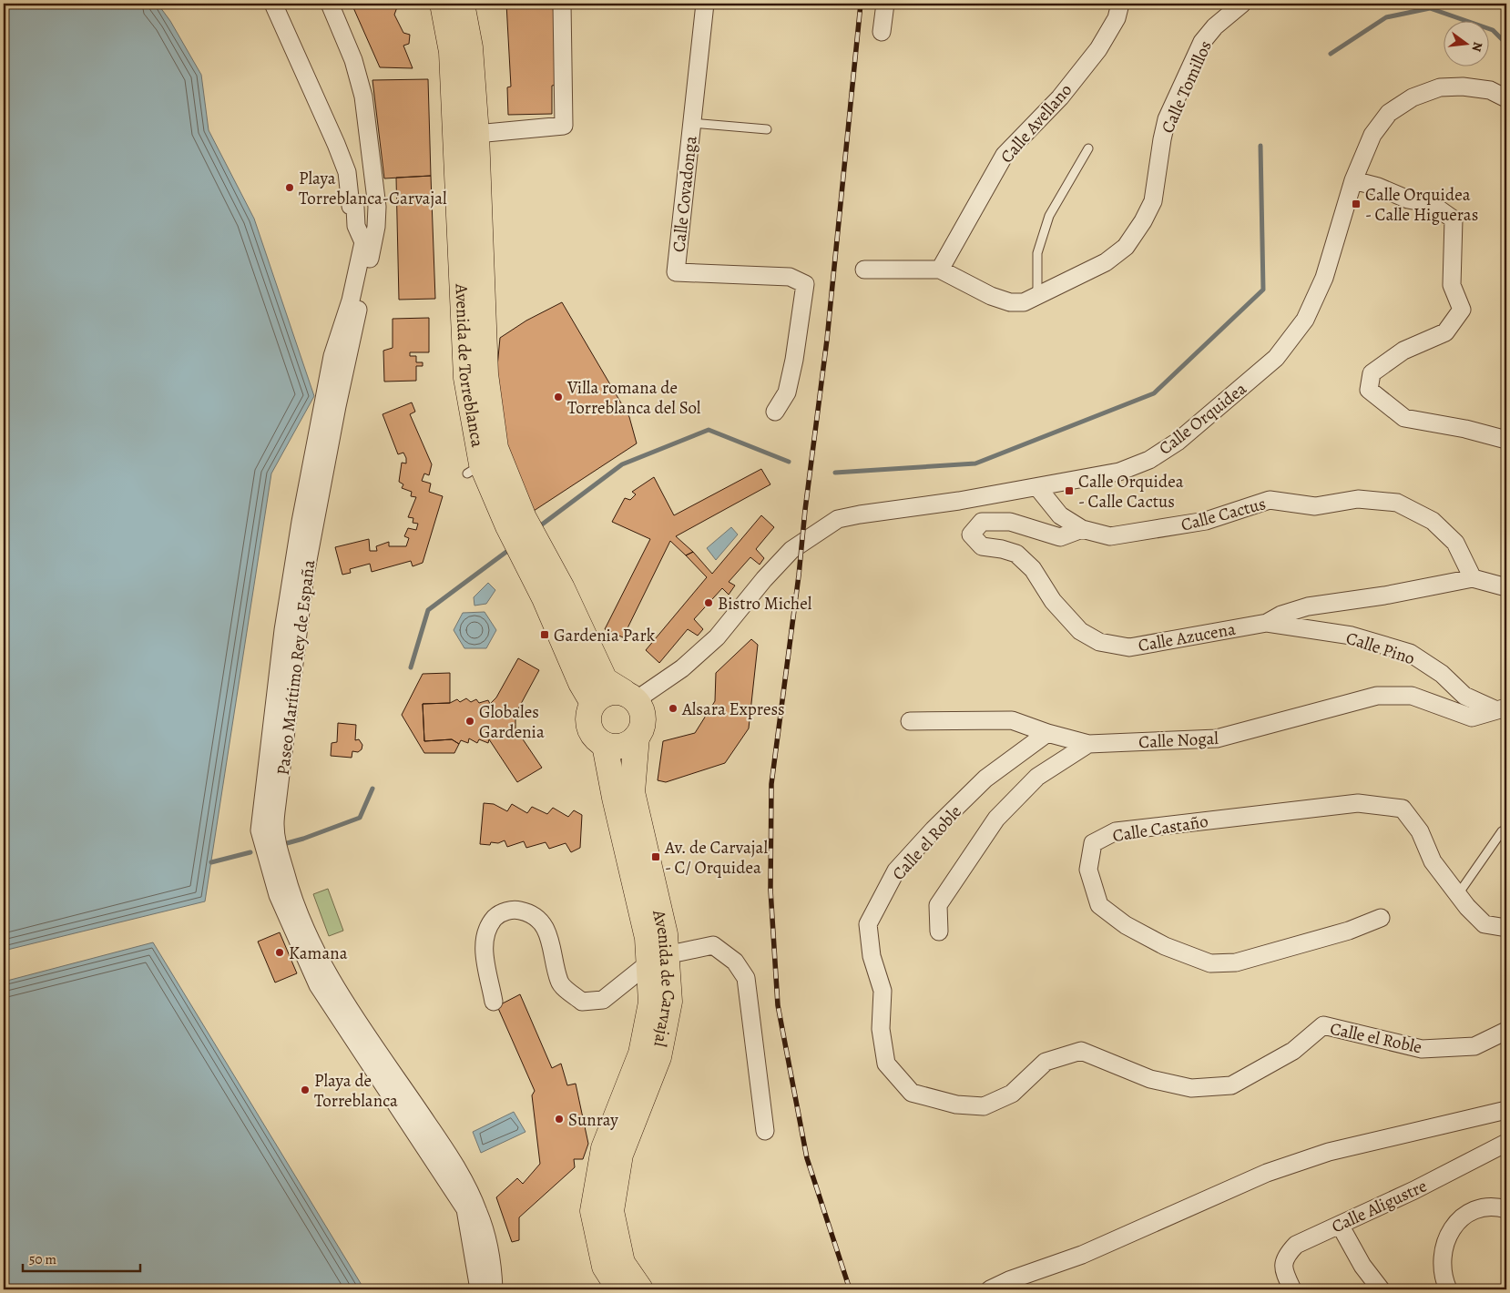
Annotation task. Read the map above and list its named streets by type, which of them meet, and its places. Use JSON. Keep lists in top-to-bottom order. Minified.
{"streets":{"main road":["Avenida de Torreblanca","Avenida de Carvajal"],"street":["Calle Tomillos","Calle Avellano","Calle Covadonga","Calle Orquidea","Calle Cactus","Calle Azucena","Calle Pino","Paseo Marítimo Rey de España","Calle Nogal","Calle Castaño","Calle el Roble","Calle Aligustre"]},"crossings":[["Calle Tomillos","Calle Avellano"],["Avenida de Torreblanca","Calle Orquidea"],["Avenida de Torreblanca","Avenida de Carvajal"],["Calle Orquidea","Calle Cactus"],["Calle Orquidea","Avenida de Carvajal"],["Calle Cactus","Calle Azucena"],["Calle Azucena","Calle Pino"],["Calle Pino","Calle Nogal"],["Calle Nogal","Calle el Roble"]],"places":{"other":["Playa Torreblanca-Carvajal","Villa romana de Torreblanca del Sol","Bistro Michel","Alsara Express","Globales Gardenia","Kamana","Playa de Torreblanca","Sunray"],"transit":["Calle Orquidea - Calle Higueras","Calle Orquidea - Calle Cactus","Gardenia Park","Av. de Carvajal - C/ Orquidea"]},"scale_bar":"50 m","north":"right"}
